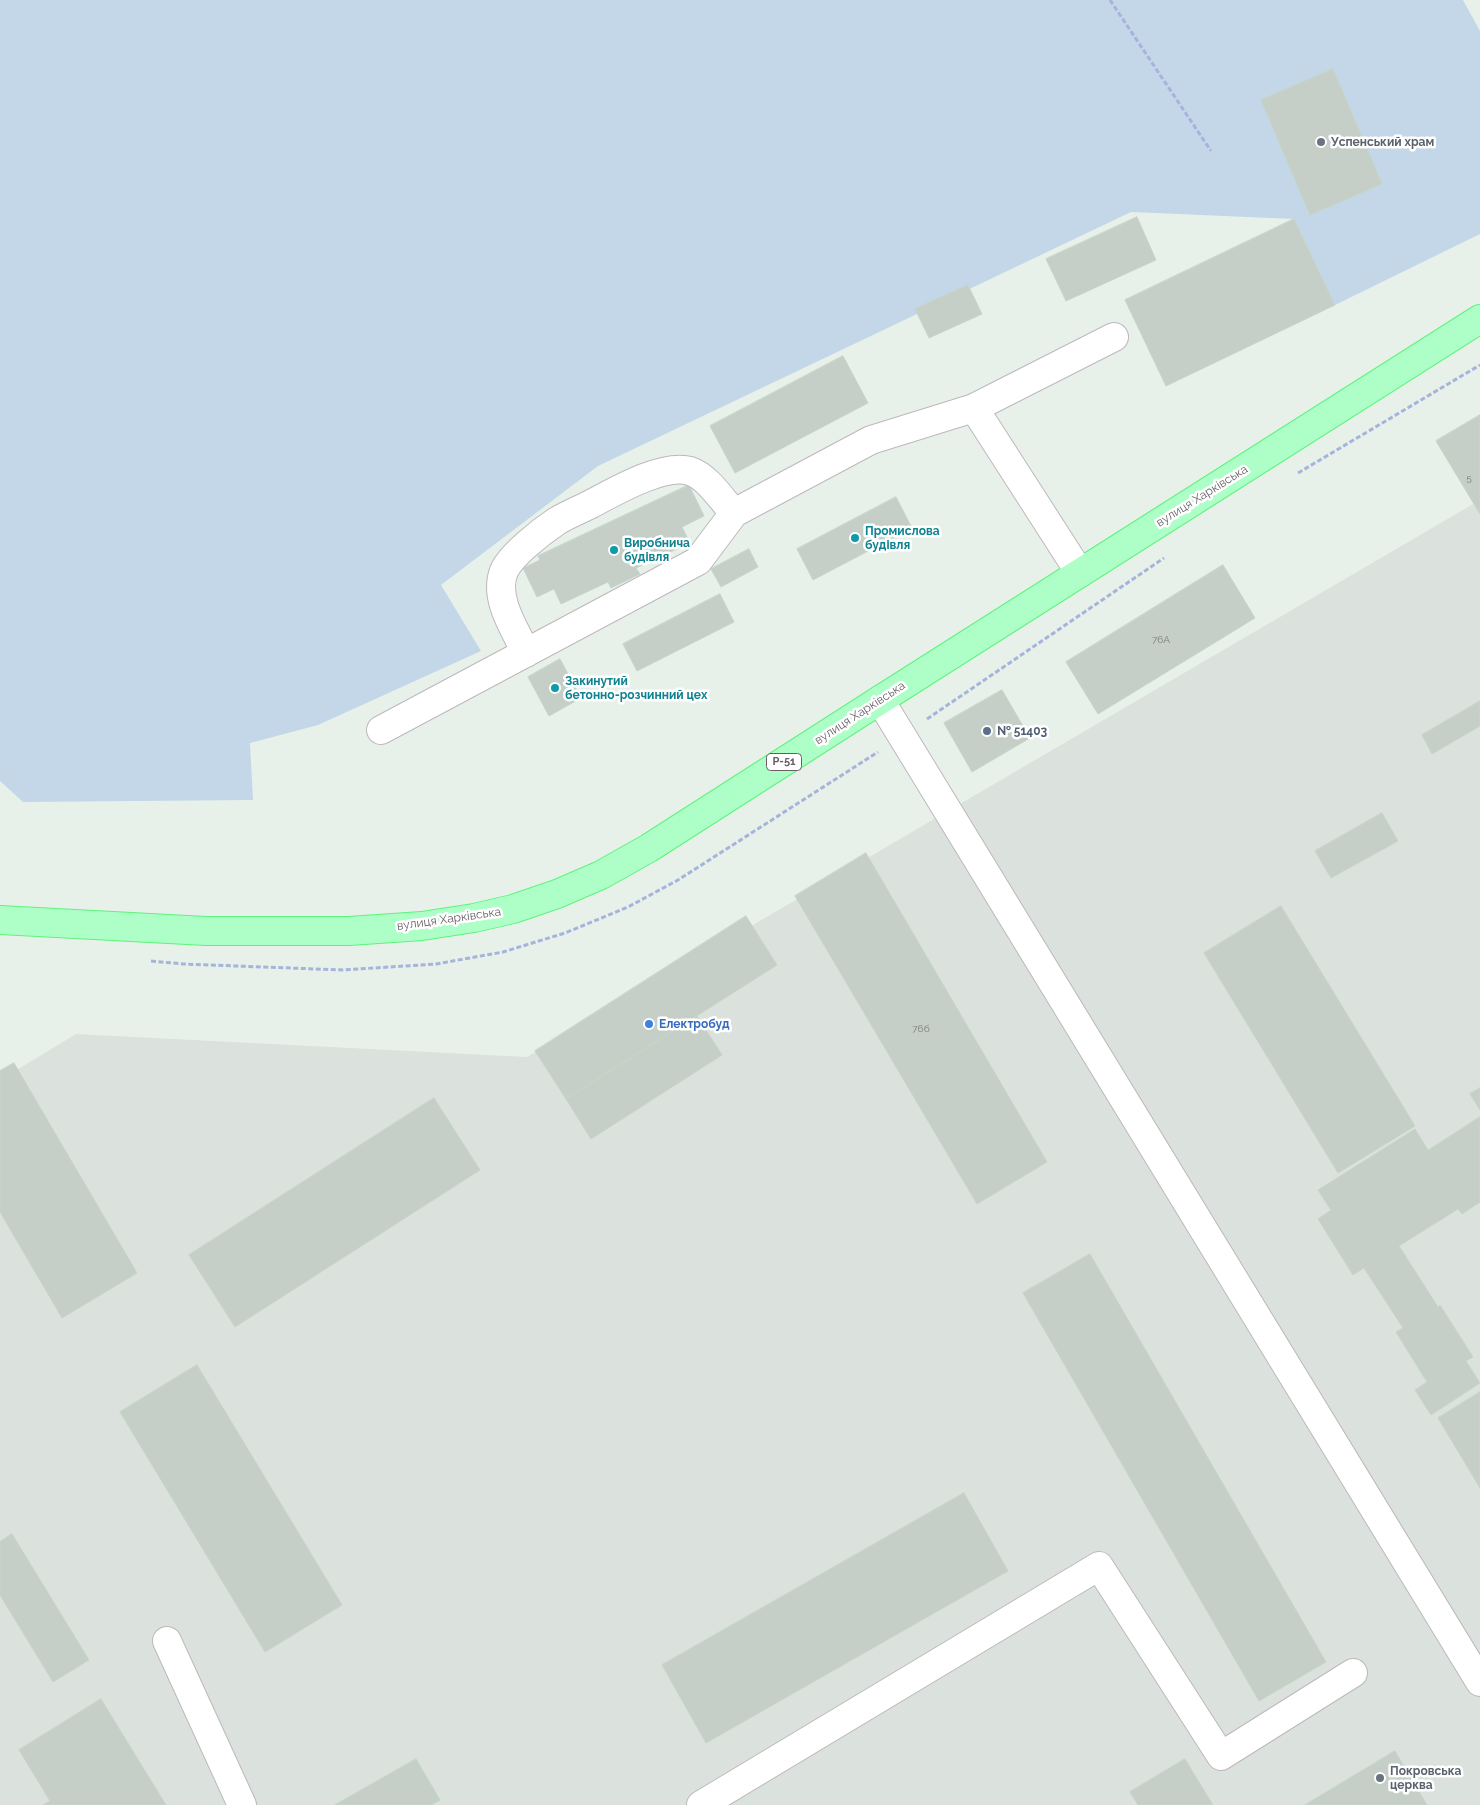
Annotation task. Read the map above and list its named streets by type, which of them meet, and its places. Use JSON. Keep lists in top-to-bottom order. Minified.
{"streets":{"main road":["вулиця Харківська","Р-51"]},"places":["Успенський храм","Промислова будівля","Виробнича будівля","Закинутий бетонно-розчинний цех","№ 51403","Електробуд","Покровська церква"],"house_numbers":["5","76А","76б"]}
